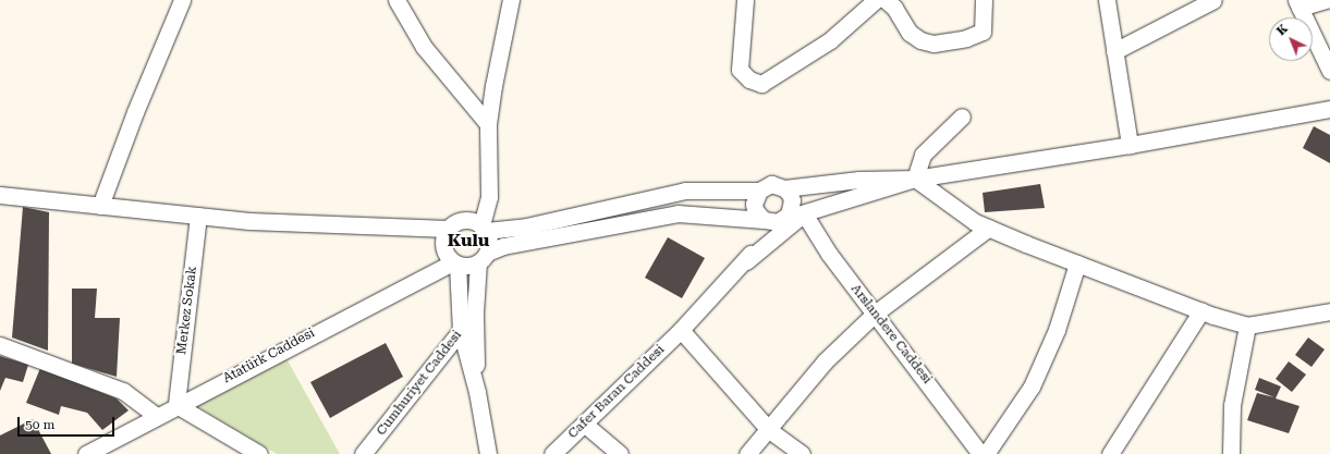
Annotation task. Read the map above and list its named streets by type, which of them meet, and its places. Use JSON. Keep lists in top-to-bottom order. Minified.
{"streets":{"street":["Merkez Sokak","Arslandere Caddesi","Atatürk Caddesi","Cumhuriyet Caddesi","Cafer Baran Caddesi"]},"crossings":[["Merkez Sokak","Atatürk Caddesi"]],"districts":["Kulu"],"scale_bar":"50 m","north":"top left"}
